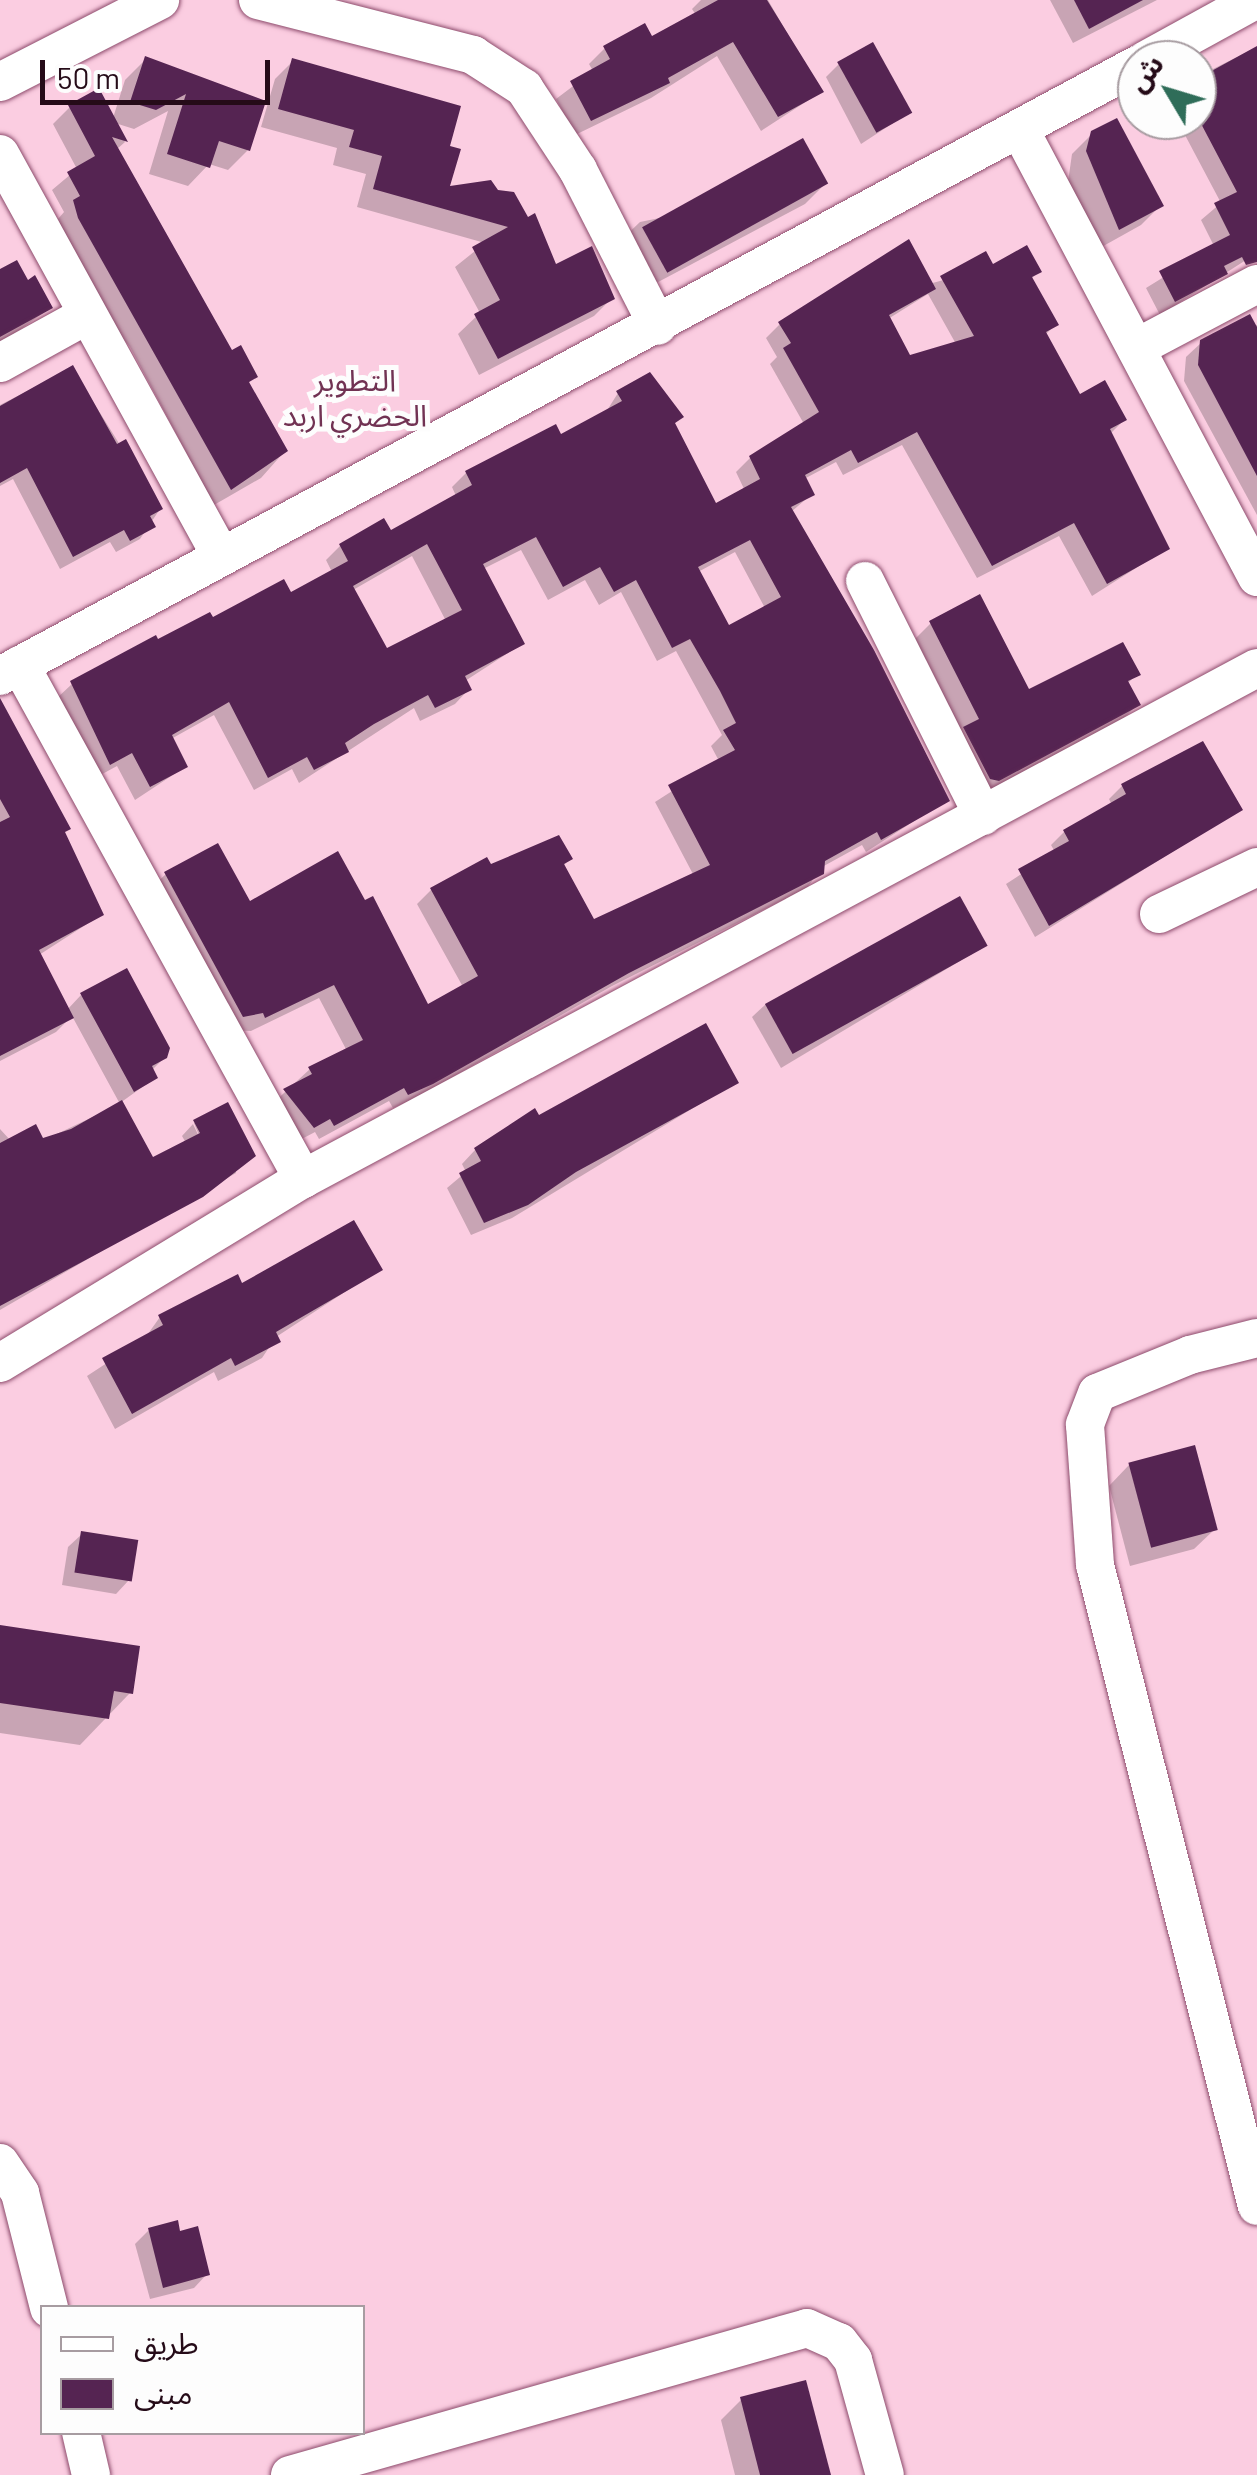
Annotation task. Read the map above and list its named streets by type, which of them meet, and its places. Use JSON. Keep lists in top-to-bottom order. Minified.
{"districts":["التطوير الحضري اربد"],"legend":["طريق","مبنى"],"scale_bar":"50 m","north":"top left"}
